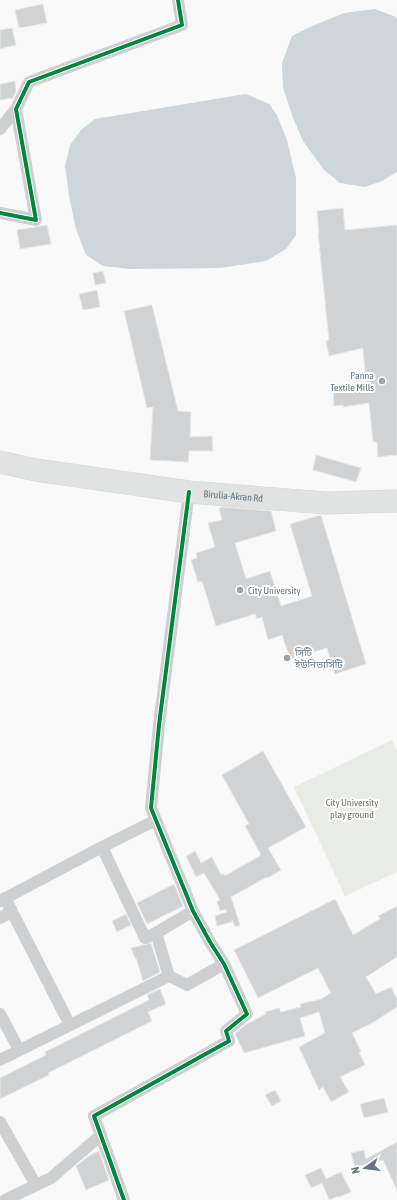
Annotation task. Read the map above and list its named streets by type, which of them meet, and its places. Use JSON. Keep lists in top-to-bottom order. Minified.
{"streets":{"highway":["Birulia-Akran Rd"]},"parks":["City University play ground"],"places":["Panna Textile Mills","City University","সিটি ইউনিভার্সিটি"],"north":"left"}
